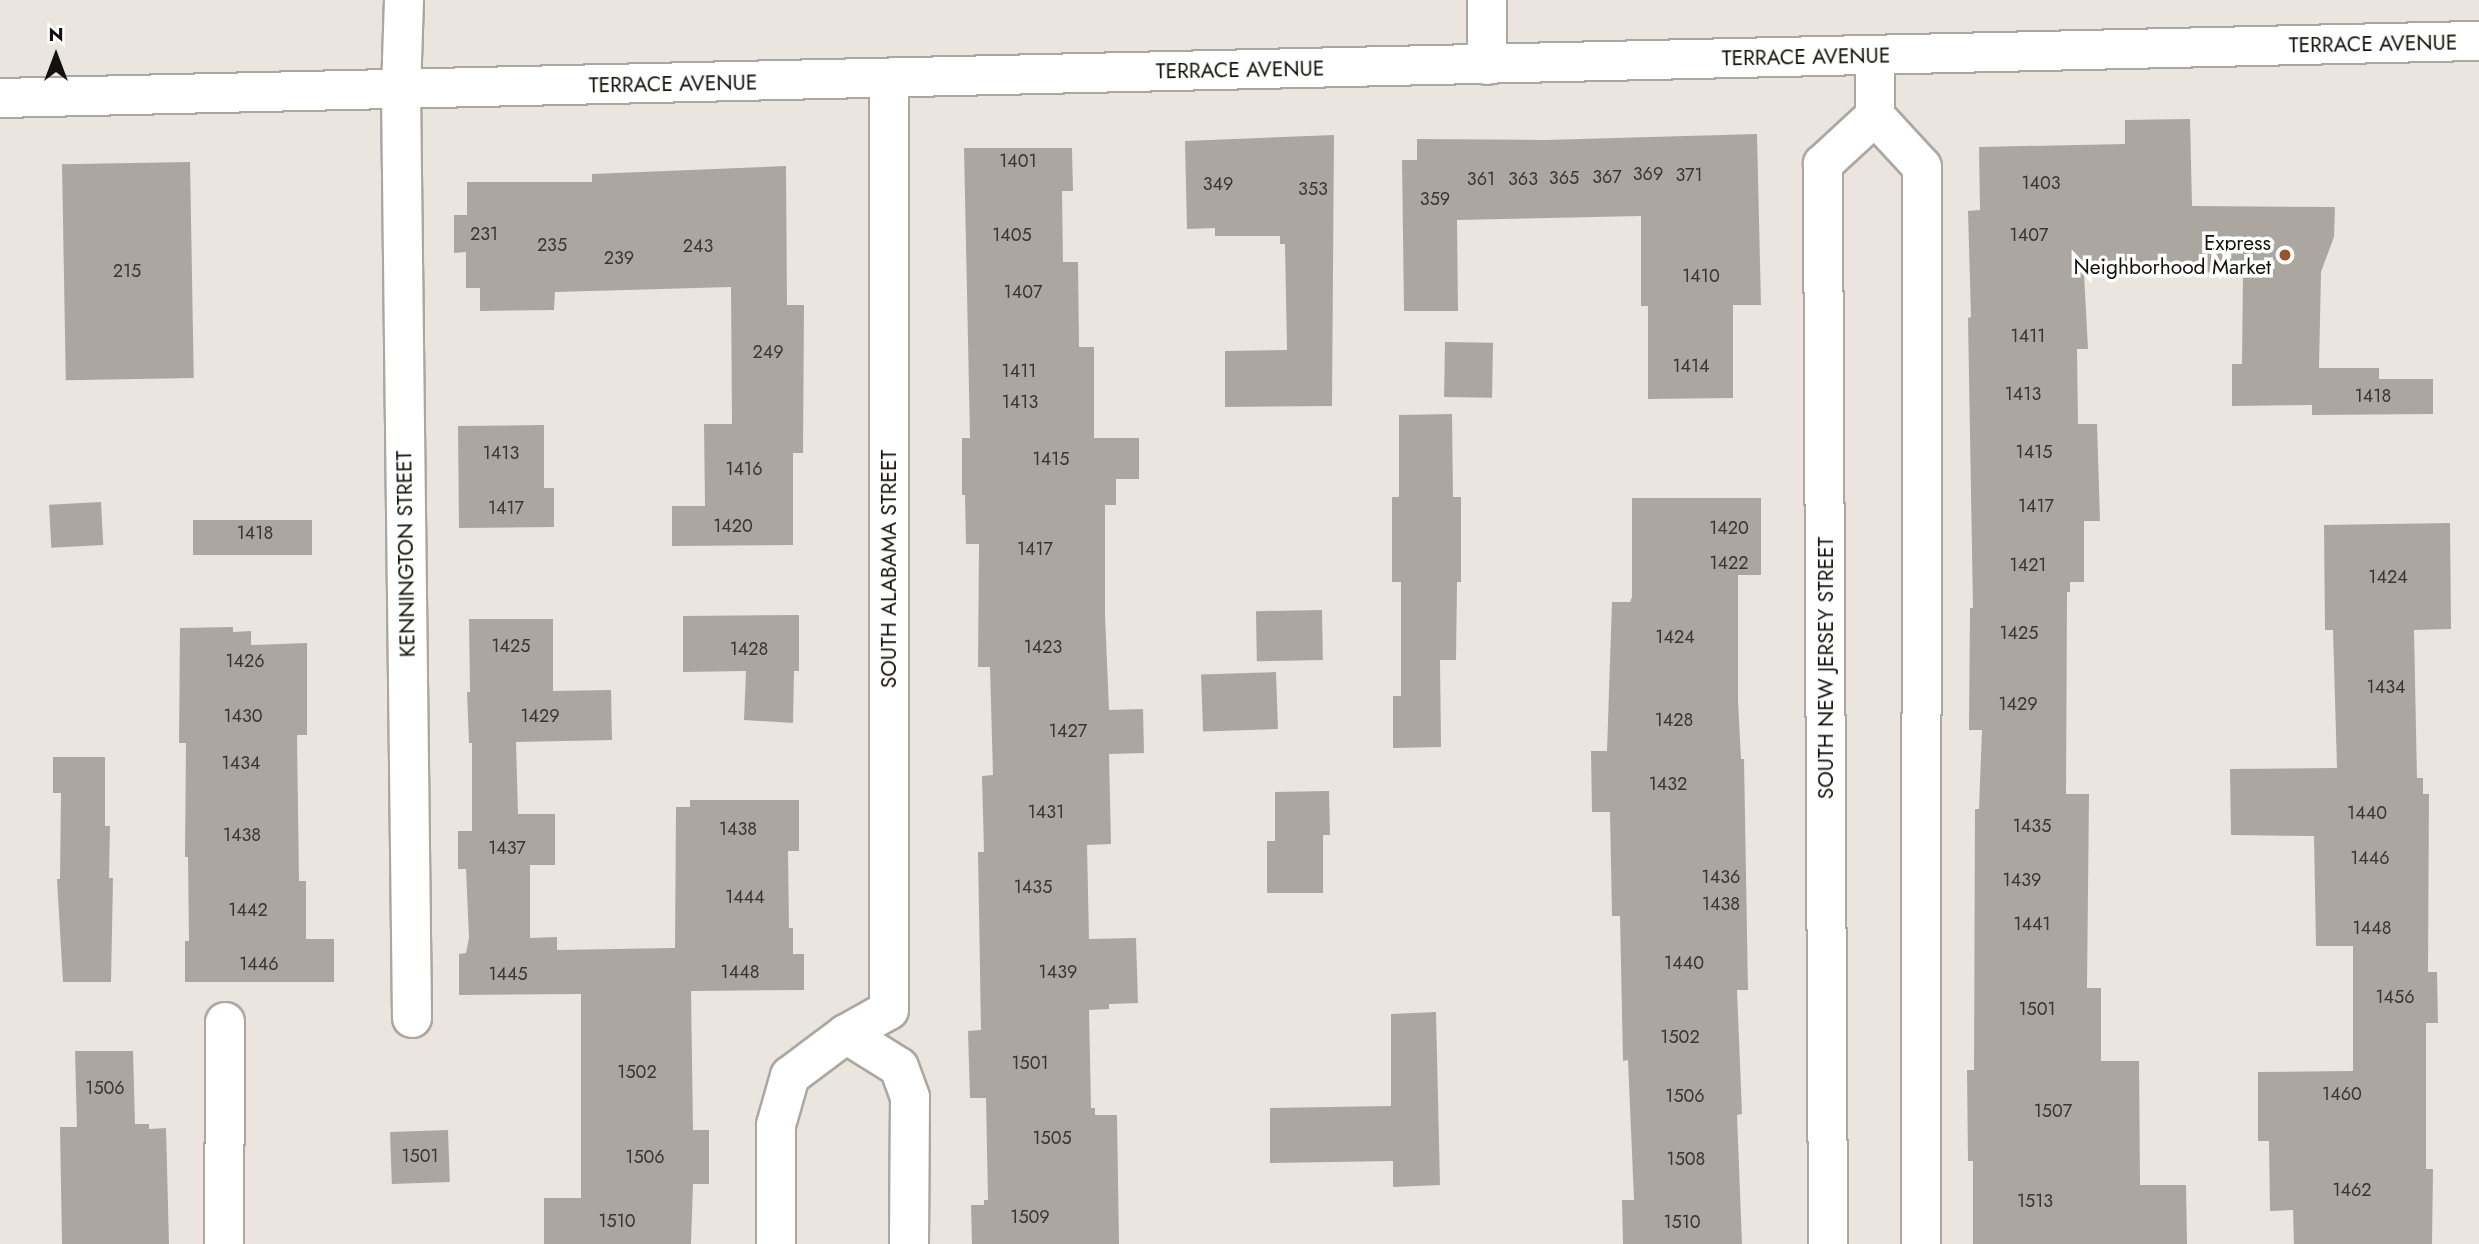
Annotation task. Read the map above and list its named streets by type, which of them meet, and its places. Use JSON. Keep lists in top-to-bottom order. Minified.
{"streets":{"street":["TERRACE AVENUE","KENNINGTON STREET","SOUTH ALABAMA STREET","SOUTH NEW JERSEY STREET"]},"crossings":[["TERRACE AVENUE","KENNINGTON STREET"],["TERRACE AVENUE","SOUTH ALABAMA STREET"]],"places":["Express Neighborhood Market"],"house_numbers":["1401","369","371","367","365","361","363","1403","349","353","359","231","1405","1407","235","243","239","215","1410","1407","1411","249","1414","1411","1413","1418","1413","1415","1413","1415","1416","1417","1417","1420","1420","1418","1417","1422","1421","1424","1425","1424","1425","1423","1428","1426","1434","1429","1430","1429","1428","1427","1434","1432","1431","1440","1435","1438","1438","1437","1446","1436","1439","1435","1444","1438","1442","1441","1448","1440","1446","1448","1439","1445","1456","1501","1502","1501","1502","1506","1460","1506","1507","1505","1501","1506","1508","1462","1513","1509","1510","1510"],"north":"top"}
